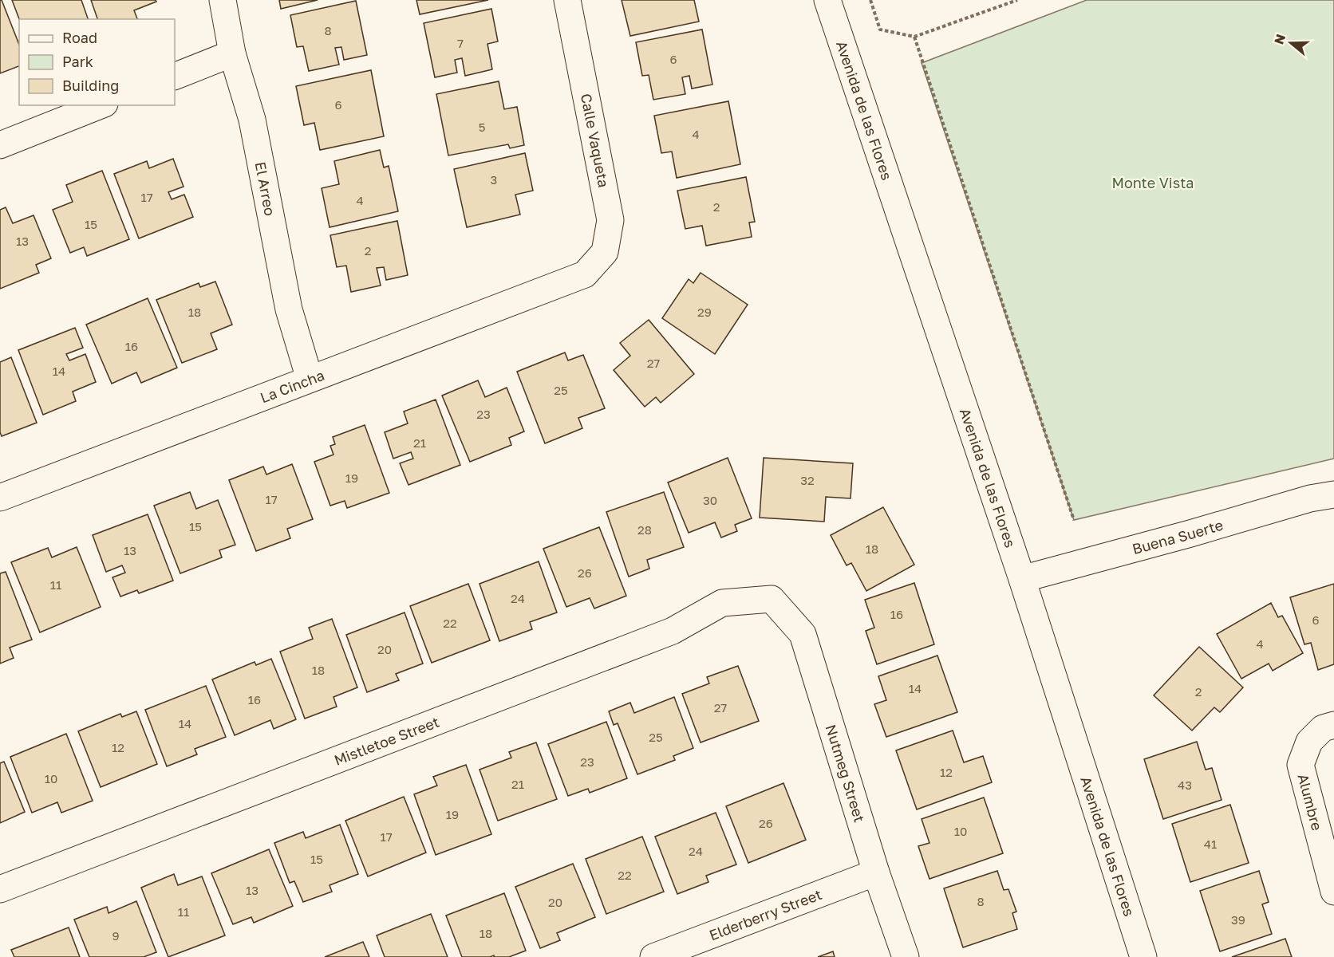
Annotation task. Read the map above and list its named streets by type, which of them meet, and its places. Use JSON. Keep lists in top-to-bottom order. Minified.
{"streets":{"street":["Avenida de las Flores","Calle Vaqueta","El Arreo","La Cincha","Buena Suerte","Mistletoe Street","Nutmeg Street","Alumbre","Elderberry Street"]},"crossings":[["Avenida de las Flores","Buena Suerte"],["Calle Vaqueta","La Cincha"],["El Arreo","La Cincha"],["Mistletoe Street","Nutmeg Street"],["Nutmeg Street","Elderberry Street"]],"parks":["Monte Vista"],"house_numbers":["8","7","6","6","5","4","3","17","4","2","15","13","2","18","29","16","27","14","25","23","21","19","32","17","30","15","28","18","13","26","11","24","16","6","22","4","20","18","14","2","16","27","14","25","12","23","12","10","21","43","19","26","10","17","41","24","15","22","13","8","20","11","39","18","9"],"legend":["Road","Park","Building"],"north":"left"}
